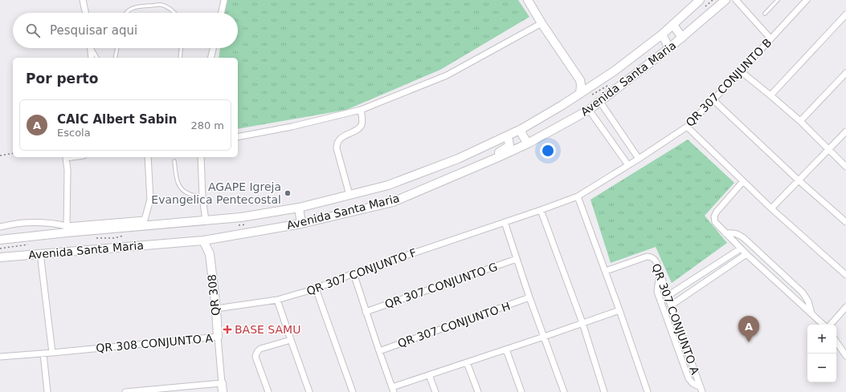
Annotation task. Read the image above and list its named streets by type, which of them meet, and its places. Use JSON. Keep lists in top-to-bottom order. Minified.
{"streets":{"main road":["Avenida Santa Maria","QR 308"],"street":["QR 307 CONJUNTO B","QR 307 CONJUNTO F","QR 307 CONJUNTO G","QR 307 CONJUNTO A","QR 307 CONJUNTO H","QR 308 CONJUNTO A"]},"crossings":[["Avenida Santa Maria","QR 308"],["QR 307 CONJUNTO B","QR 307 CONJUNTO F"],["QR 307 CONJUNTO F","QR 308"],["QR 308","QR 308 CONJUNTO A"]],"places":{"other":["AGAPE Igreja Evangelica Pentecostal"],"health":["BASE SAMU"]},"page":{"search":"Pesquisar aqui","heading":"Por perto","list":[{"mark":"A","name":"CAIC Albert Sabin","note":"Escola","value":"280 m"}],"pins":"A","map_buttons":["+","−"]}}
